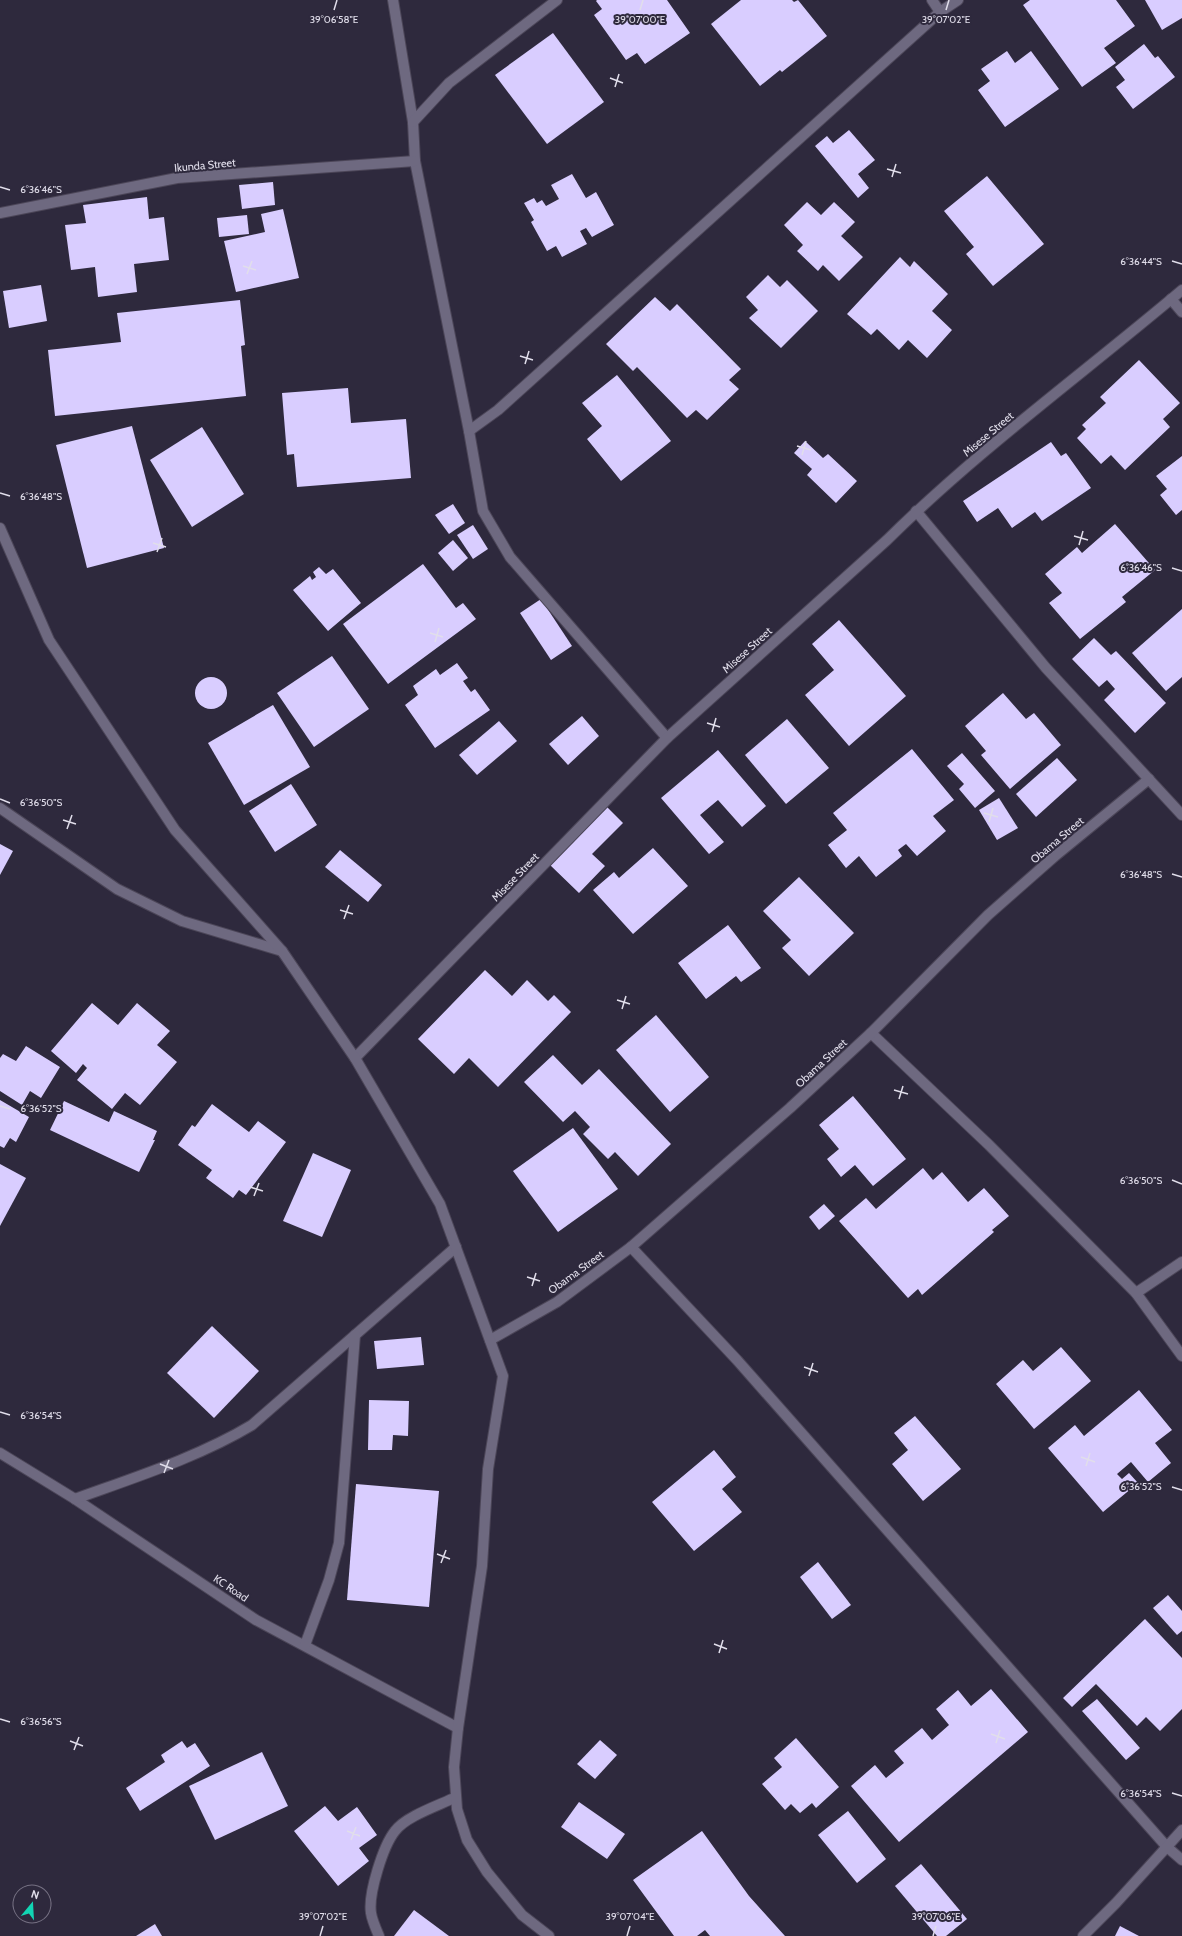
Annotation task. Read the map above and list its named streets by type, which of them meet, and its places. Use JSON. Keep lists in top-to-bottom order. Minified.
{"streets":{"street":["Ikunda Street","Misese Street","Obama Street","KC Road"]},"north":"top","coordinates":["39°06'58\"E","39°07'00\"E","39°07'02\"E","6°36'46\"S","6°36'44\"S","6°36'48\"S","6°36'50\"S","6°36'52\"S","6°36'54\"S","6°36'56\"S","39°07'04\"E","39°07'06\"E"]}
